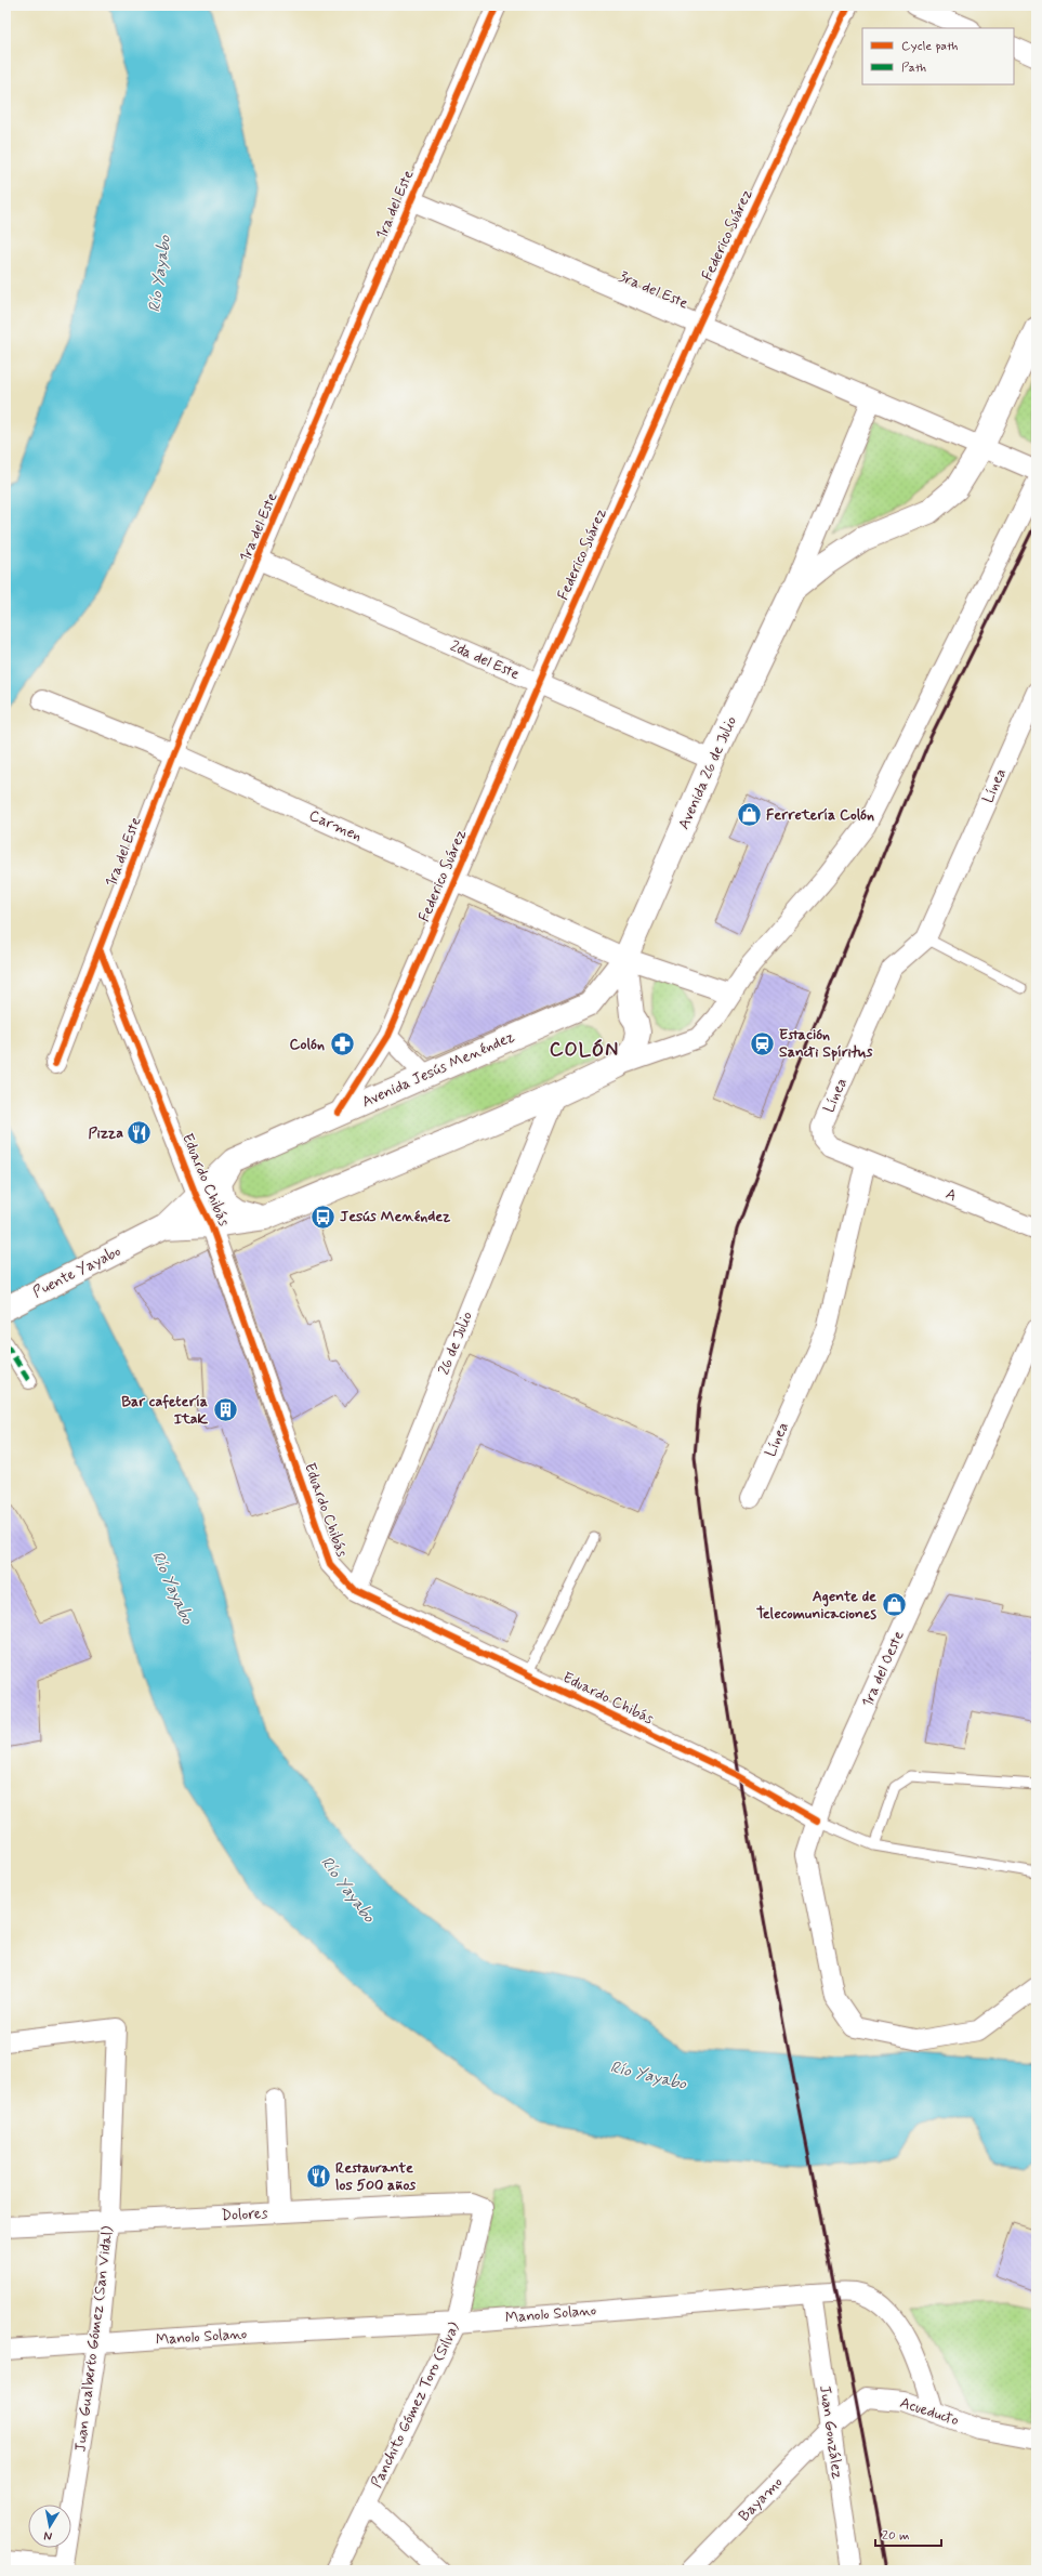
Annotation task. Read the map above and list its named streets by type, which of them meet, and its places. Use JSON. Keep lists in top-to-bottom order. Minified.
{"streets":{"main road":["Avenida 26 de Julio","Avenida Jesús Menéndez","Puente Yayabo"],"street":["1ra del Este","Federico Suárez","3ra del Este","2da del Este","Línea","Carmen","Eduardo Chibás","A","26 de Julio","1ra del Oeste","Dolores","Manolo Solano","Juan Gualberto Gómez (San Vidal)","Panchito Gómez Toro (Silva)","Acueducto","Juan González","Bayamo"]},"crossings":[["1ra del Este","3ra del Este"],["1ra del Este","2da del Este"],["1ra del Este","Carmen"],["1ra del Este","Eduardo Chibás"],["Federico Suárez","3ra del Este"],["Federico Suárez","2da del Este"],["Federico Suárez","Carmen"],["Federico Suárez","Avenida Jesús Menéndez"],["3ra del Este","Avenida 26 de Julio"],["2da del Este","Avenida 26 de Julio"],["Avenida 26 de Julio","Carmen"],["Avenida 26 de Julio","Avenida Jesús Menéndez"],["Línea","A"],["Avenida Jesús Menéndez","Eduardo Chibás"],["Avenida Jesús Menéndez","Puente Yayabo"],["Eduardo Chibás","26 de Julio"],["Eduardo Chibás","1ra del Oeste"],["Dolores","Juan Gualberto Gómez (San Vidal)"],["Dolores","Panchito Gómez Toro (Silva)"],["Manolo Solano","Juan Gualberto Gómez (San Vidal)"],["Manolo Solano","Panchito Gómez Toro (Silva)"],["Manolo Solano","Acueducto"],["Manolo Solano","Juan González"],["Acueducto","Juan González"],["Acueducto","Bayamo"],["Juan González","Bayamo"]],"districts":["COLÓN"],"water":["Río Yayabo"],"places":{"shop":["Ferretería Colón","Agente de Telecomunicaciones"],"station":["Estación Sancti Spíritus"],"pharmacy":["Colón"],"restaurant":["Pizza","Restaurante los 500 años"],"bus stop":["Jesús Menéndez"],"building":["Bar cafetería ItaK"]},"legend":["Cycle path","Path"],"scale_bar":"20 m","north":"bottom"}
